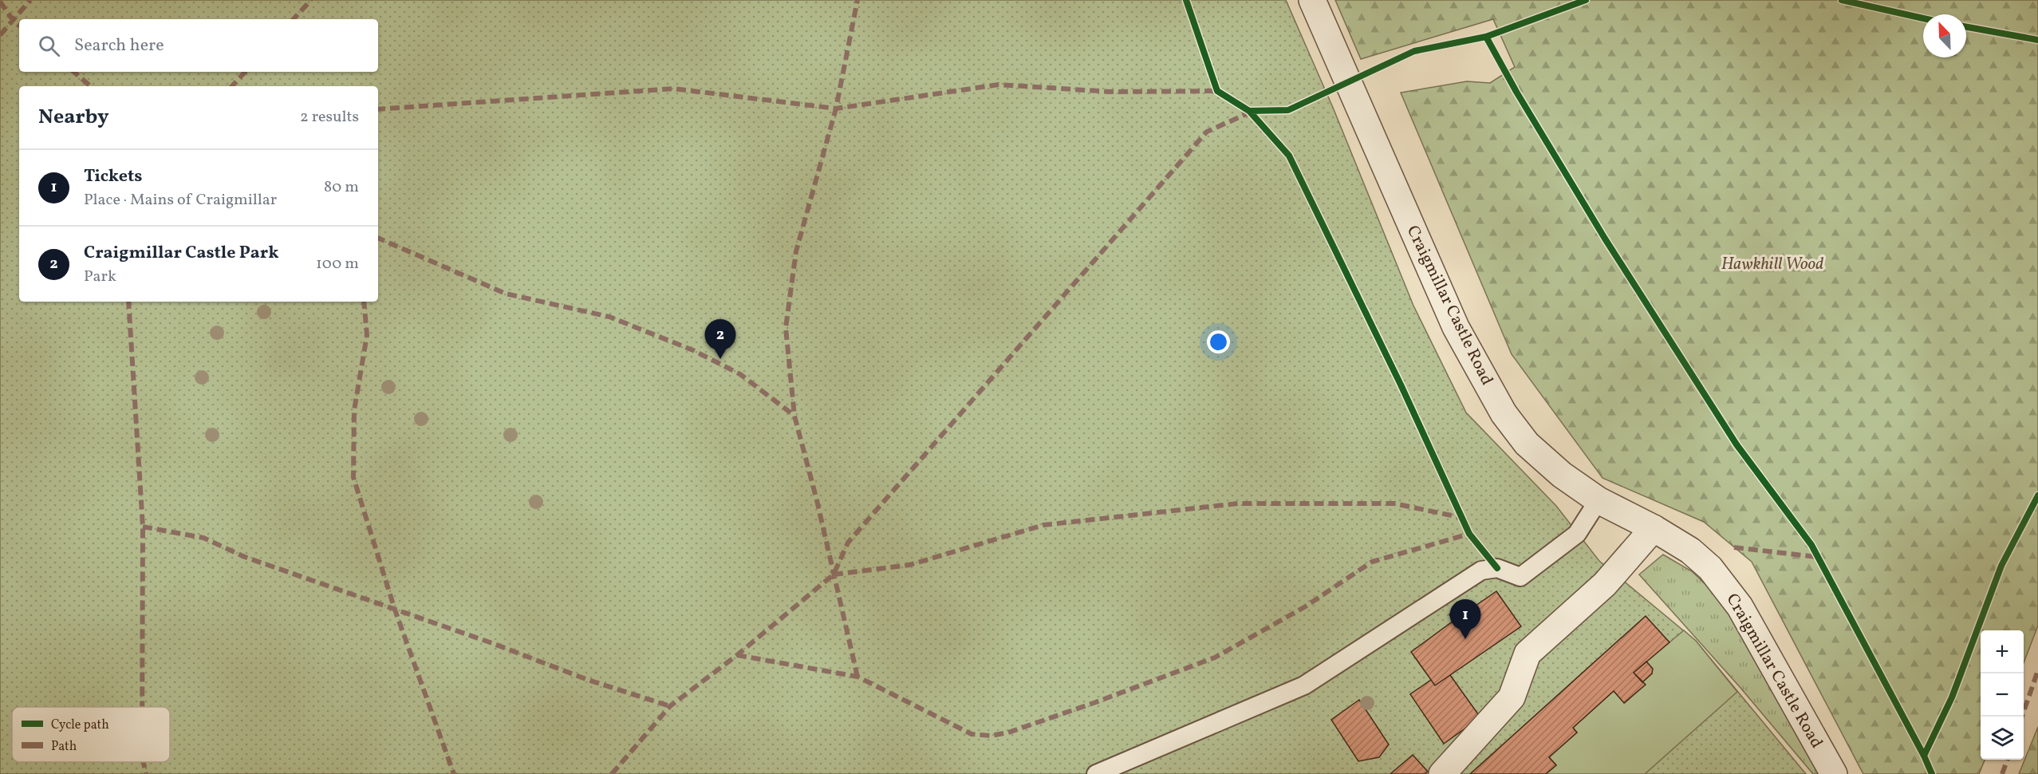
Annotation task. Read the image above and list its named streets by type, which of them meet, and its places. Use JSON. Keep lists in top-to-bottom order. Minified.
{"streets":{"street":["Craigmillar Castle Road"]},"parks":["Hawkhill Wood"],"legend":["Cycle path","Path"],"north":"top left","page":{"search":"Search here","heading":["Nearby","2 results"],"list":[{"mark":"1","name":"Tickets","note":"Place · Mains of Craigmillar","value":"80 m"},{"mark":"2","name":"Craigmillar Castle Park","note":"Park","value":"100 m"}],"pins":["2","1"],"map_buttons":["+","−"]}}
